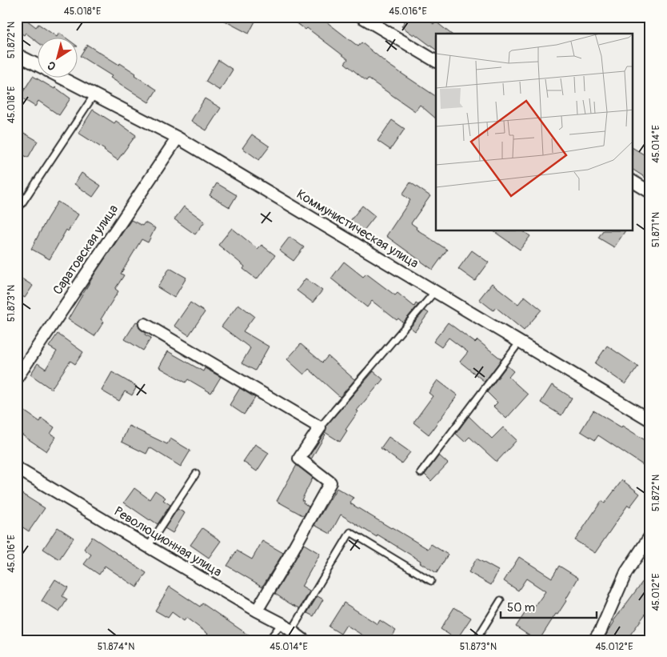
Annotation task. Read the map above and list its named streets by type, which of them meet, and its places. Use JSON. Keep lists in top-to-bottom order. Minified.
{"streets":{"street":["Коммунистическая улица","Саратовская улица","Революционная улица"]},"crossings":[["Коммунистическая улица","Саратовская улица"]],"scale_bar":"50 m","north":"bottom left","coordinates":["45.018°E","45.016°E","51.872°N","45.014°E","51.871°N","51.873°N","45.012°E","51.874°N"]}
